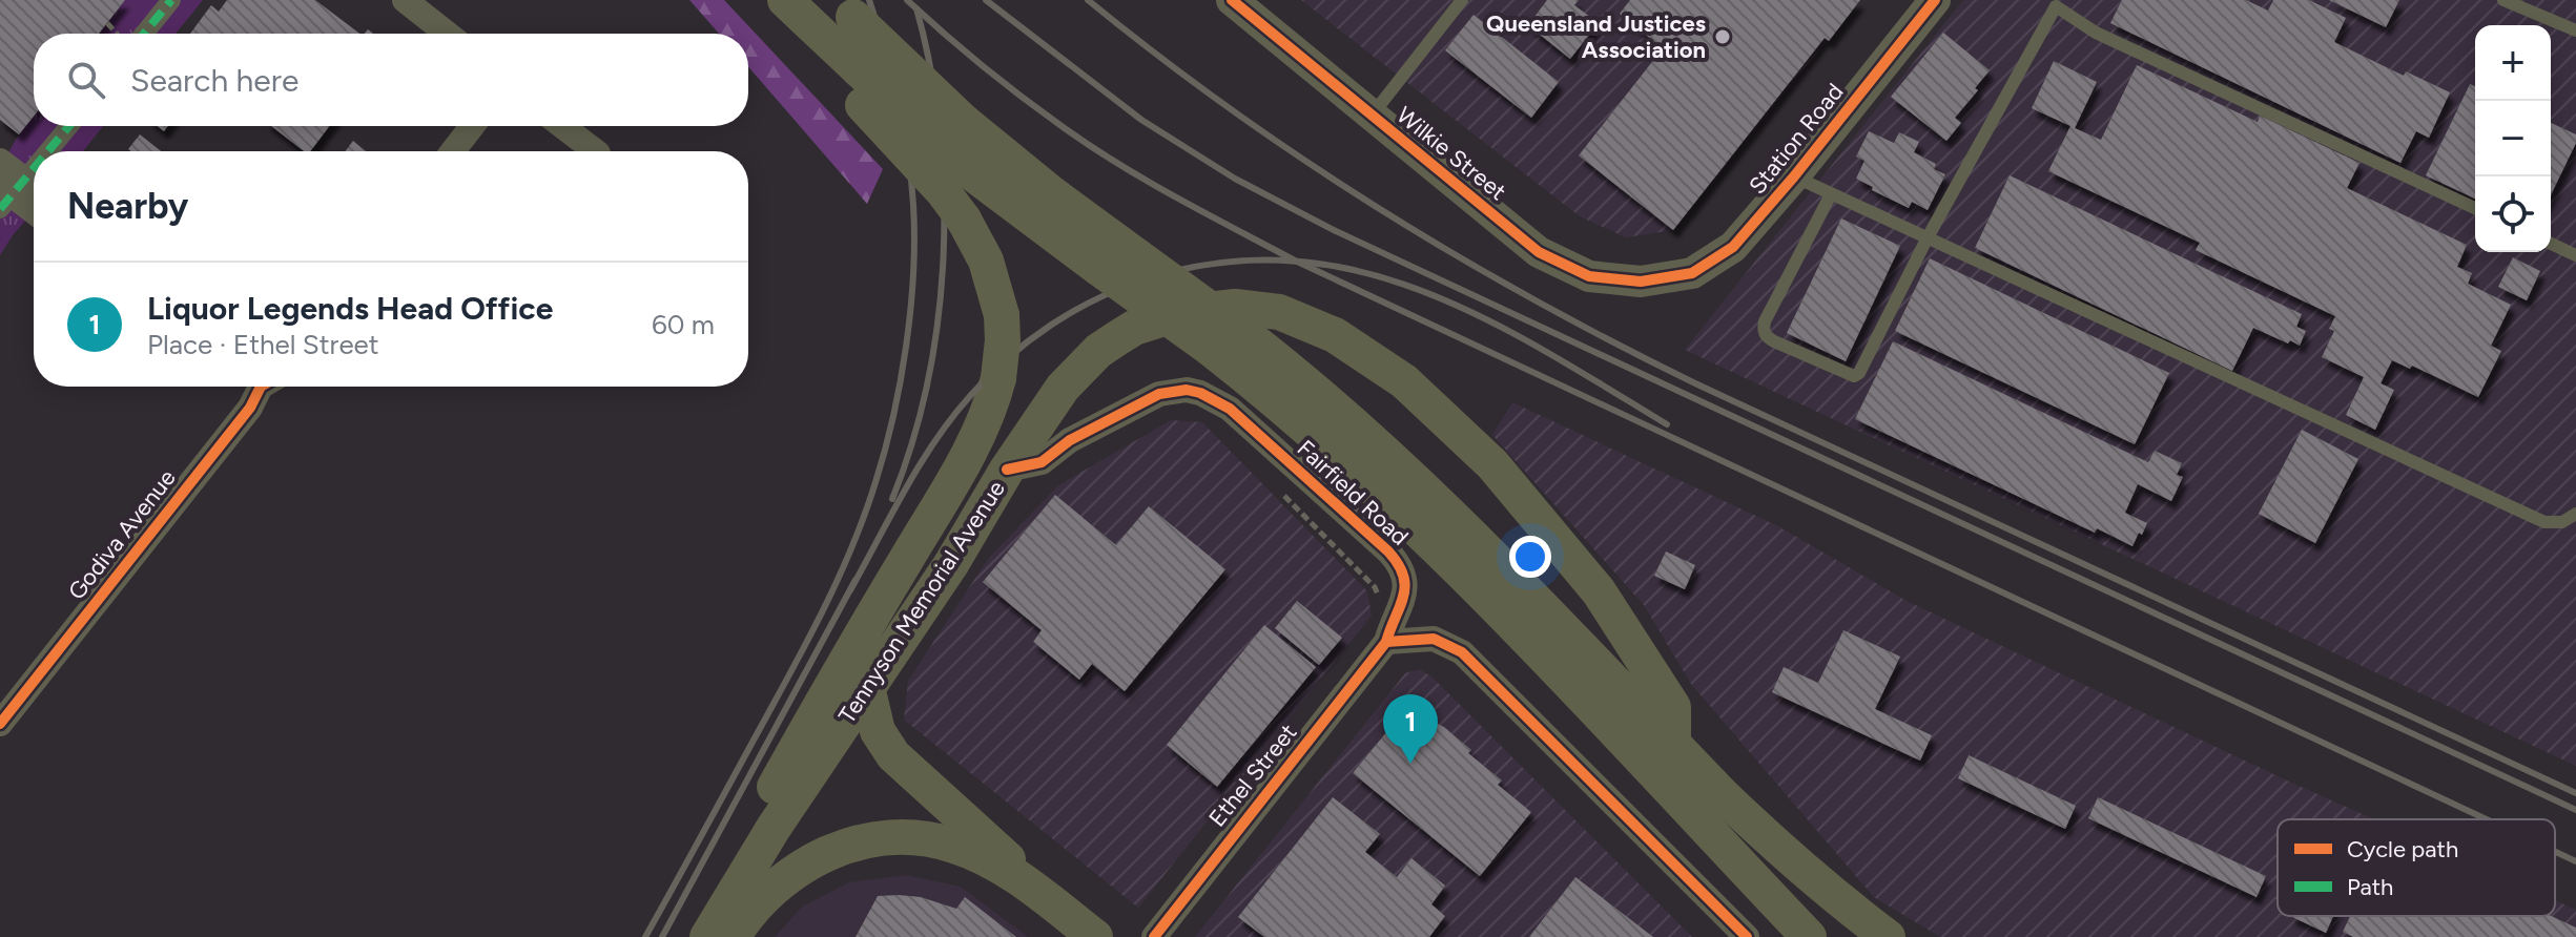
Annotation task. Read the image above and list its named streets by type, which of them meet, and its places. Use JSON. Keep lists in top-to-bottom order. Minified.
{"streets":{"main road":["Fairfield Road","Tennyson Memorial Avenue"],"street":["Station Road","Wilkie Street","Godiva Avenue","Ethel Street"]},"crossings":[["Station Road","Wilkie Street"],["Fairfield Road","Tennyson Memorial Avenue"],["Fairfield Road","Ethel Street"]],"places":["Queensland Justices Association"],"legend":["Cycle path","Path"],"page":{"map_buttons":["+","−"],"search":"Search here","heading":"Nearby","list":[{"mark":"1","name":"Liquor Legends Head Office","note":"Place · Ethel Street","value":"60 m"}],"pins":"1"}}
